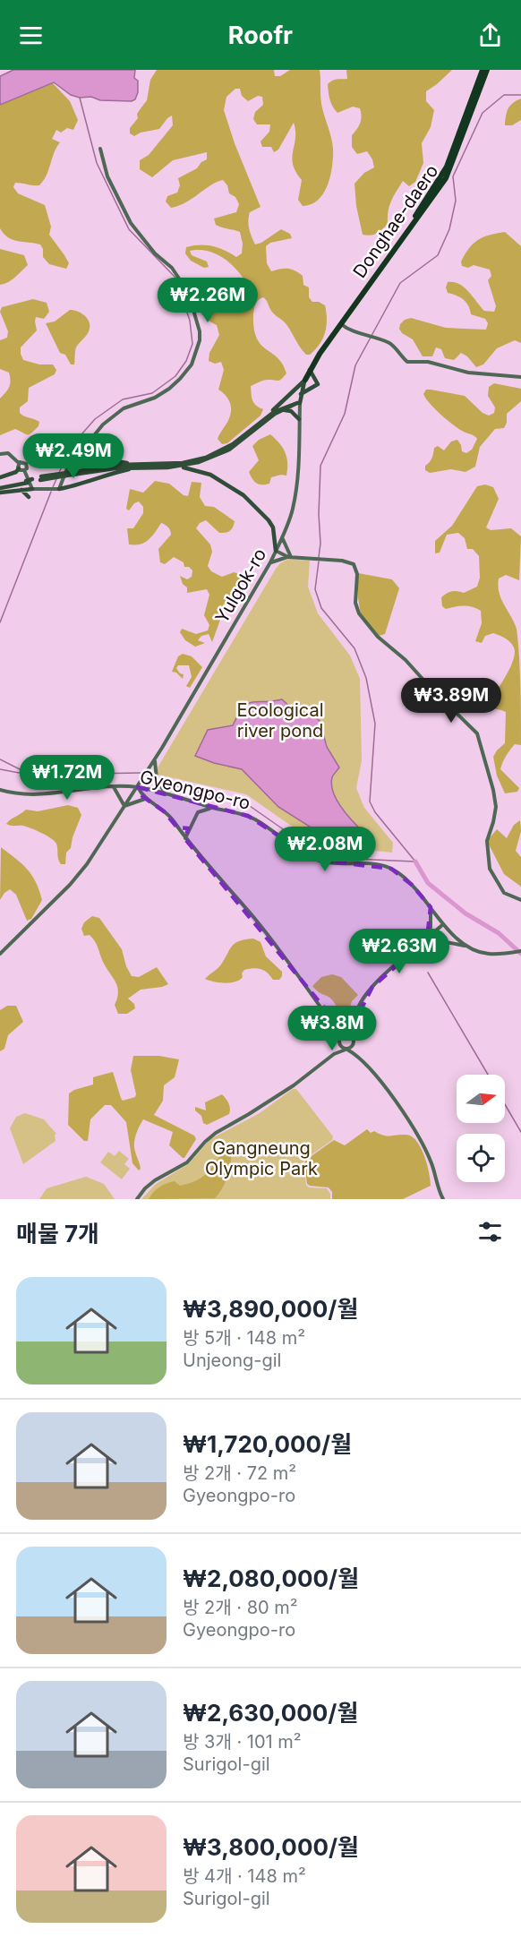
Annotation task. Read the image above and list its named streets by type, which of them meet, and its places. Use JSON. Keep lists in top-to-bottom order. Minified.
{"streets":{"highway":["Donghae-daero"],"street":["Yulgok-ro","Gyeongpo-ro"]},"crossings":[["Donghae-daero","Yulgok-ro"],["Yulgok-ro","Gyeongpo-ro"]],"parks":["Ecological river pond","Gangneung Olympic Park"],"north":"right","page":{"header":"Roofr","price":["₩2.26M","₩2.49M","₩3.89M","₩1.72M","₩2.08M","₩2.63M","₩3.8M"],"heading":"매물 7개","list":[{"name":"₩3,890,000/월","note":"방 5개 · 148 m² · Unjeong-gil"},{"name":"₩1,720,000/월","note":"방 2개 · 72 m² · Gyeongpo-ro"},{"name":"₩2,080,000/월","note":"방 2개 · 80 m² · Gyeongpo-ro"},{"name":"₩2,630,000/월","note":"방 3개 · 101 m² · Surigol-gil"},{"name":"₩3,800,000/월","note":"방 4개 · 148 m² · Surigol-gil"}]}}
